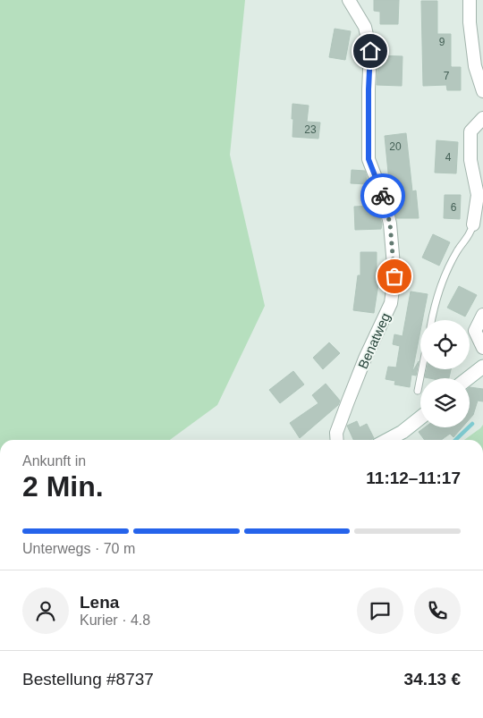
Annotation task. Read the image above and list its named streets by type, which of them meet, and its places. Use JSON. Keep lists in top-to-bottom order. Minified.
{"streets":{"street":["Benatweg"]},"house_numbers":["9","7","23","20","4","6"],"page":{"heading":["2 Min.","Ankunft in","11:12–11:17"],"panel":["Lena","Kurier · 4.8","Bestellung #8737","34.13 €"],"bar":"Unterwegs · 70 m"}}
